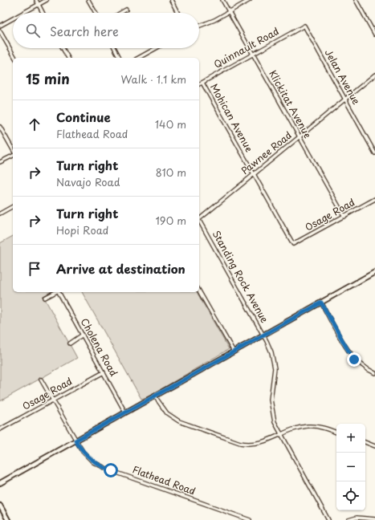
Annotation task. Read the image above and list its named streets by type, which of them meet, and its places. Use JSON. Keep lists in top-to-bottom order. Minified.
{"streets":{"street":["Quinnault Road","Jelan Avenue","Klickitat Avenue","Mohican Avenue","Pawnee Road","Osage Road","Standing Rock Avenue","Cholena Road","Flathead Road"]},"crossings":[["Quinnault Road","Jelan Avenue"],["Quinnault Road","Klickitat Avenue"],["Quinnault Road","Mohican Avenue"],["Jelan Avenue","Pawnee Road"],["Klickitat Avenue","Pawnee Road"],["Klickitat Avenue","Osage Road"],["Mohican Avenue","Pawnee Road"],["Mohican Avenue","Osage Road"],["Osage Road","Cholena Road"],["Osage Road","Flathead Road"]],"page":{"search":"Search here","heading":["15 min","Walk · 1.1 km"],"list":[["Continue","Flathead Road","140 m"],["Turn right","Navajo Road","810 m"],["Turn right","Hopi Road","190 m"],"Arrive at destination"],"map_buttons":["+","−"]}}
